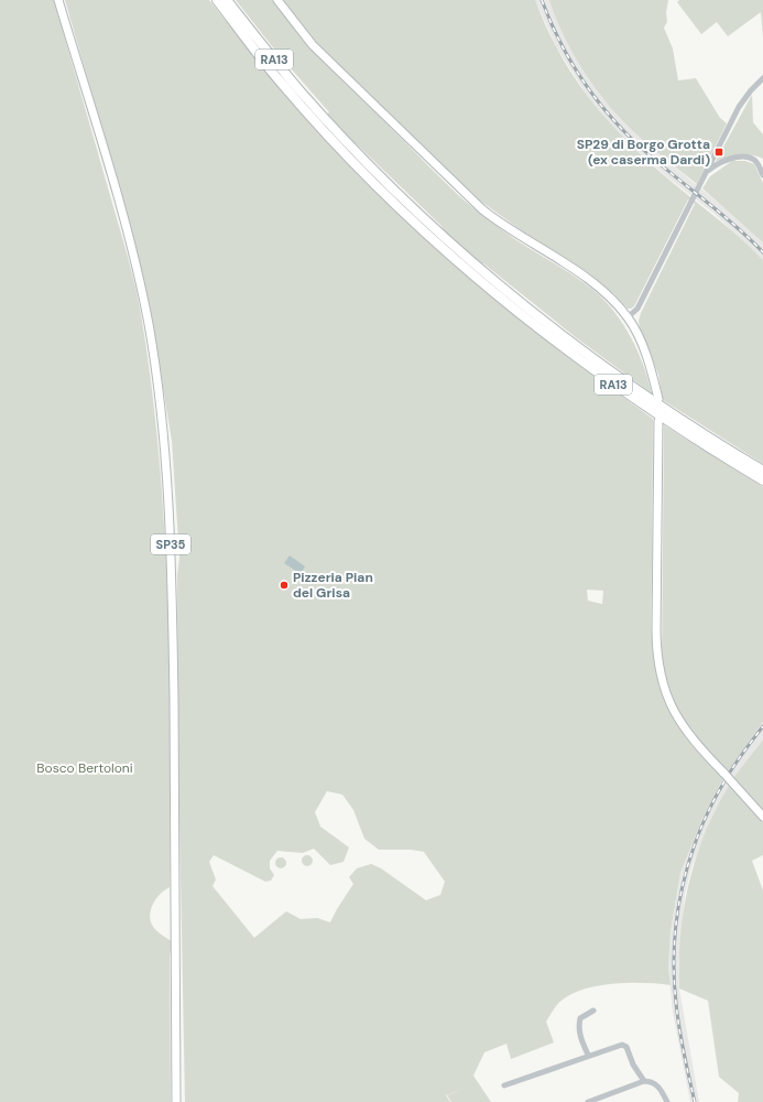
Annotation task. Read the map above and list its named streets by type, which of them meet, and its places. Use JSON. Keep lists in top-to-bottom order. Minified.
{"streets":{"highway":["RA13"],"main road":["SP35"]},"parks":["Bosco Bertoloni"],"places":{"transit":["SP29 di Borgo Grotta (ex caserma Dardi)"],"other":["Pizzeria Pian del Grisa"]}}
